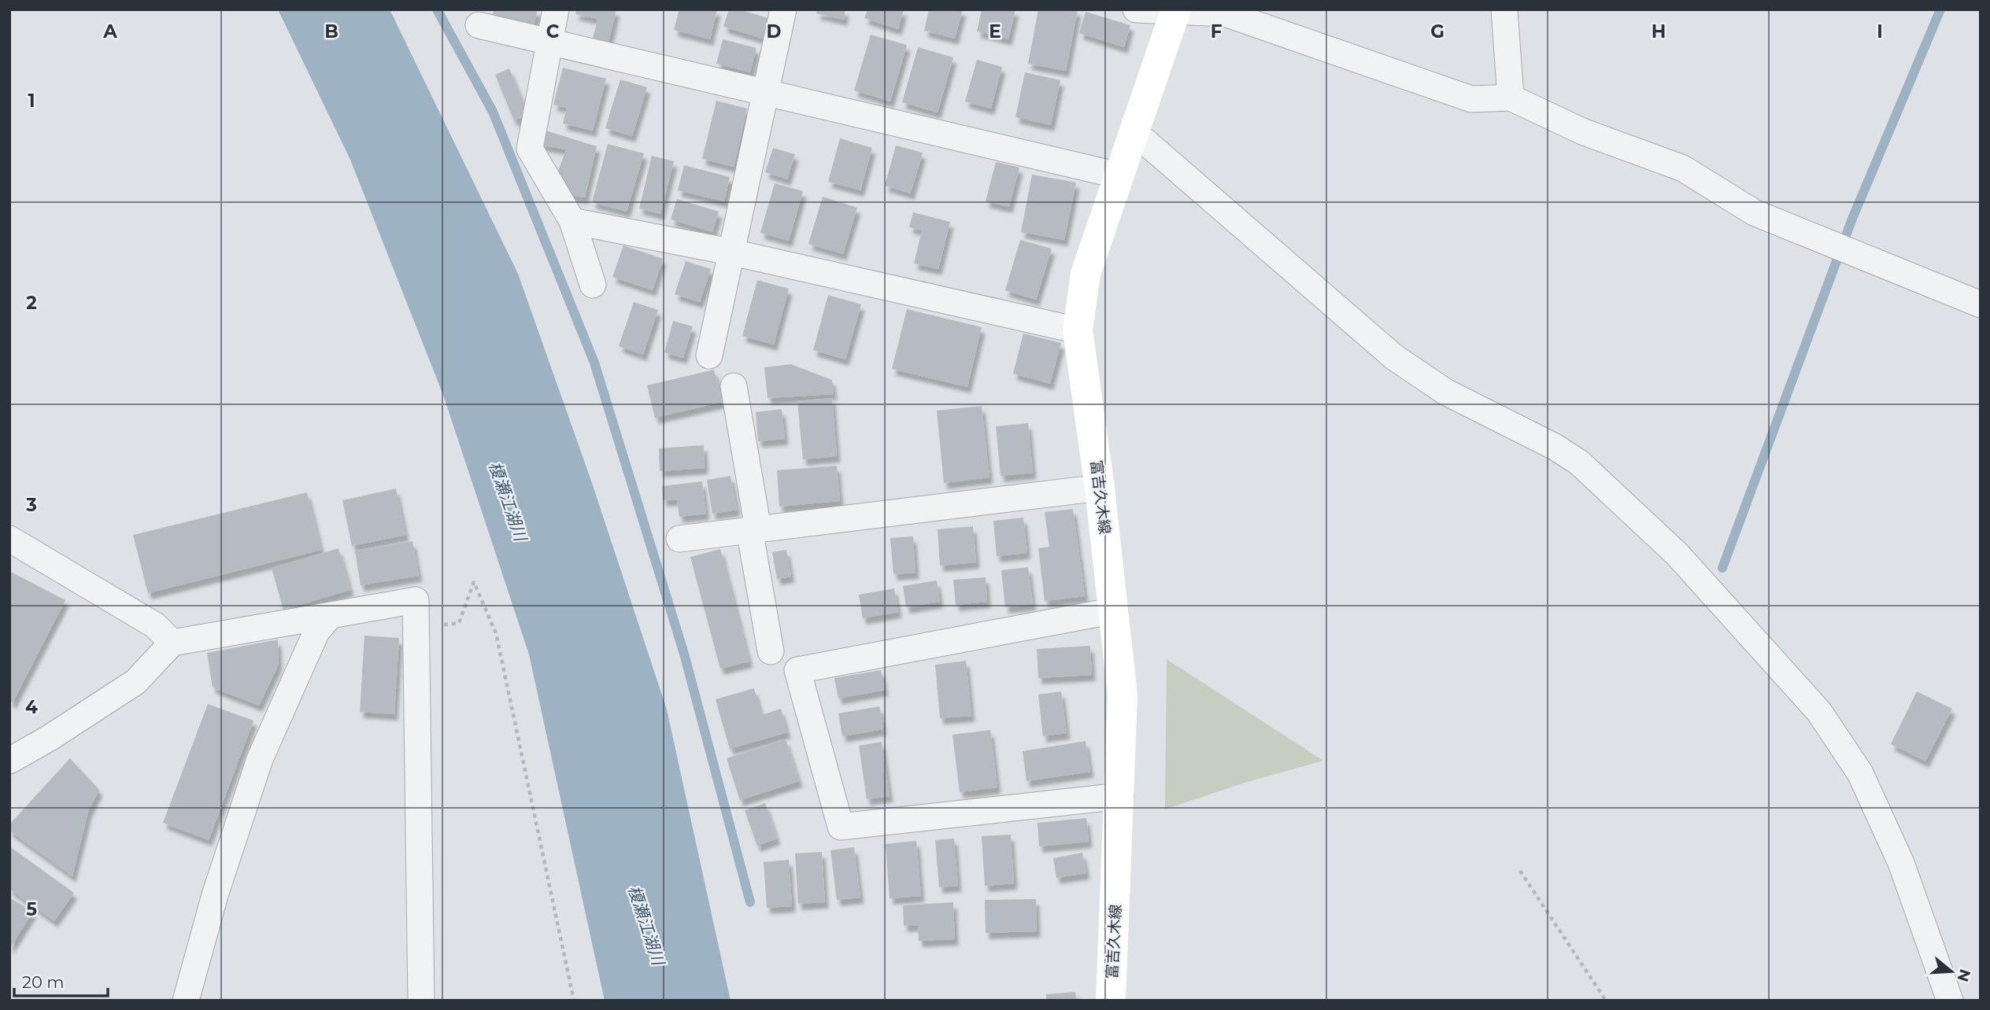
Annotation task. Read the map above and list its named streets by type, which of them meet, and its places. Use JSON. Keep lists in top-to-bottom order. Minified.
{"streets":{"main road":["富吉久木線"]},"water":["榎瀬江湖川"],"scale_bar":"20 m","north":"right","grid":{"columns":["A","B","C","D","E","F","G","H","I"],"rows":["1","2","3","4","5"]}}
